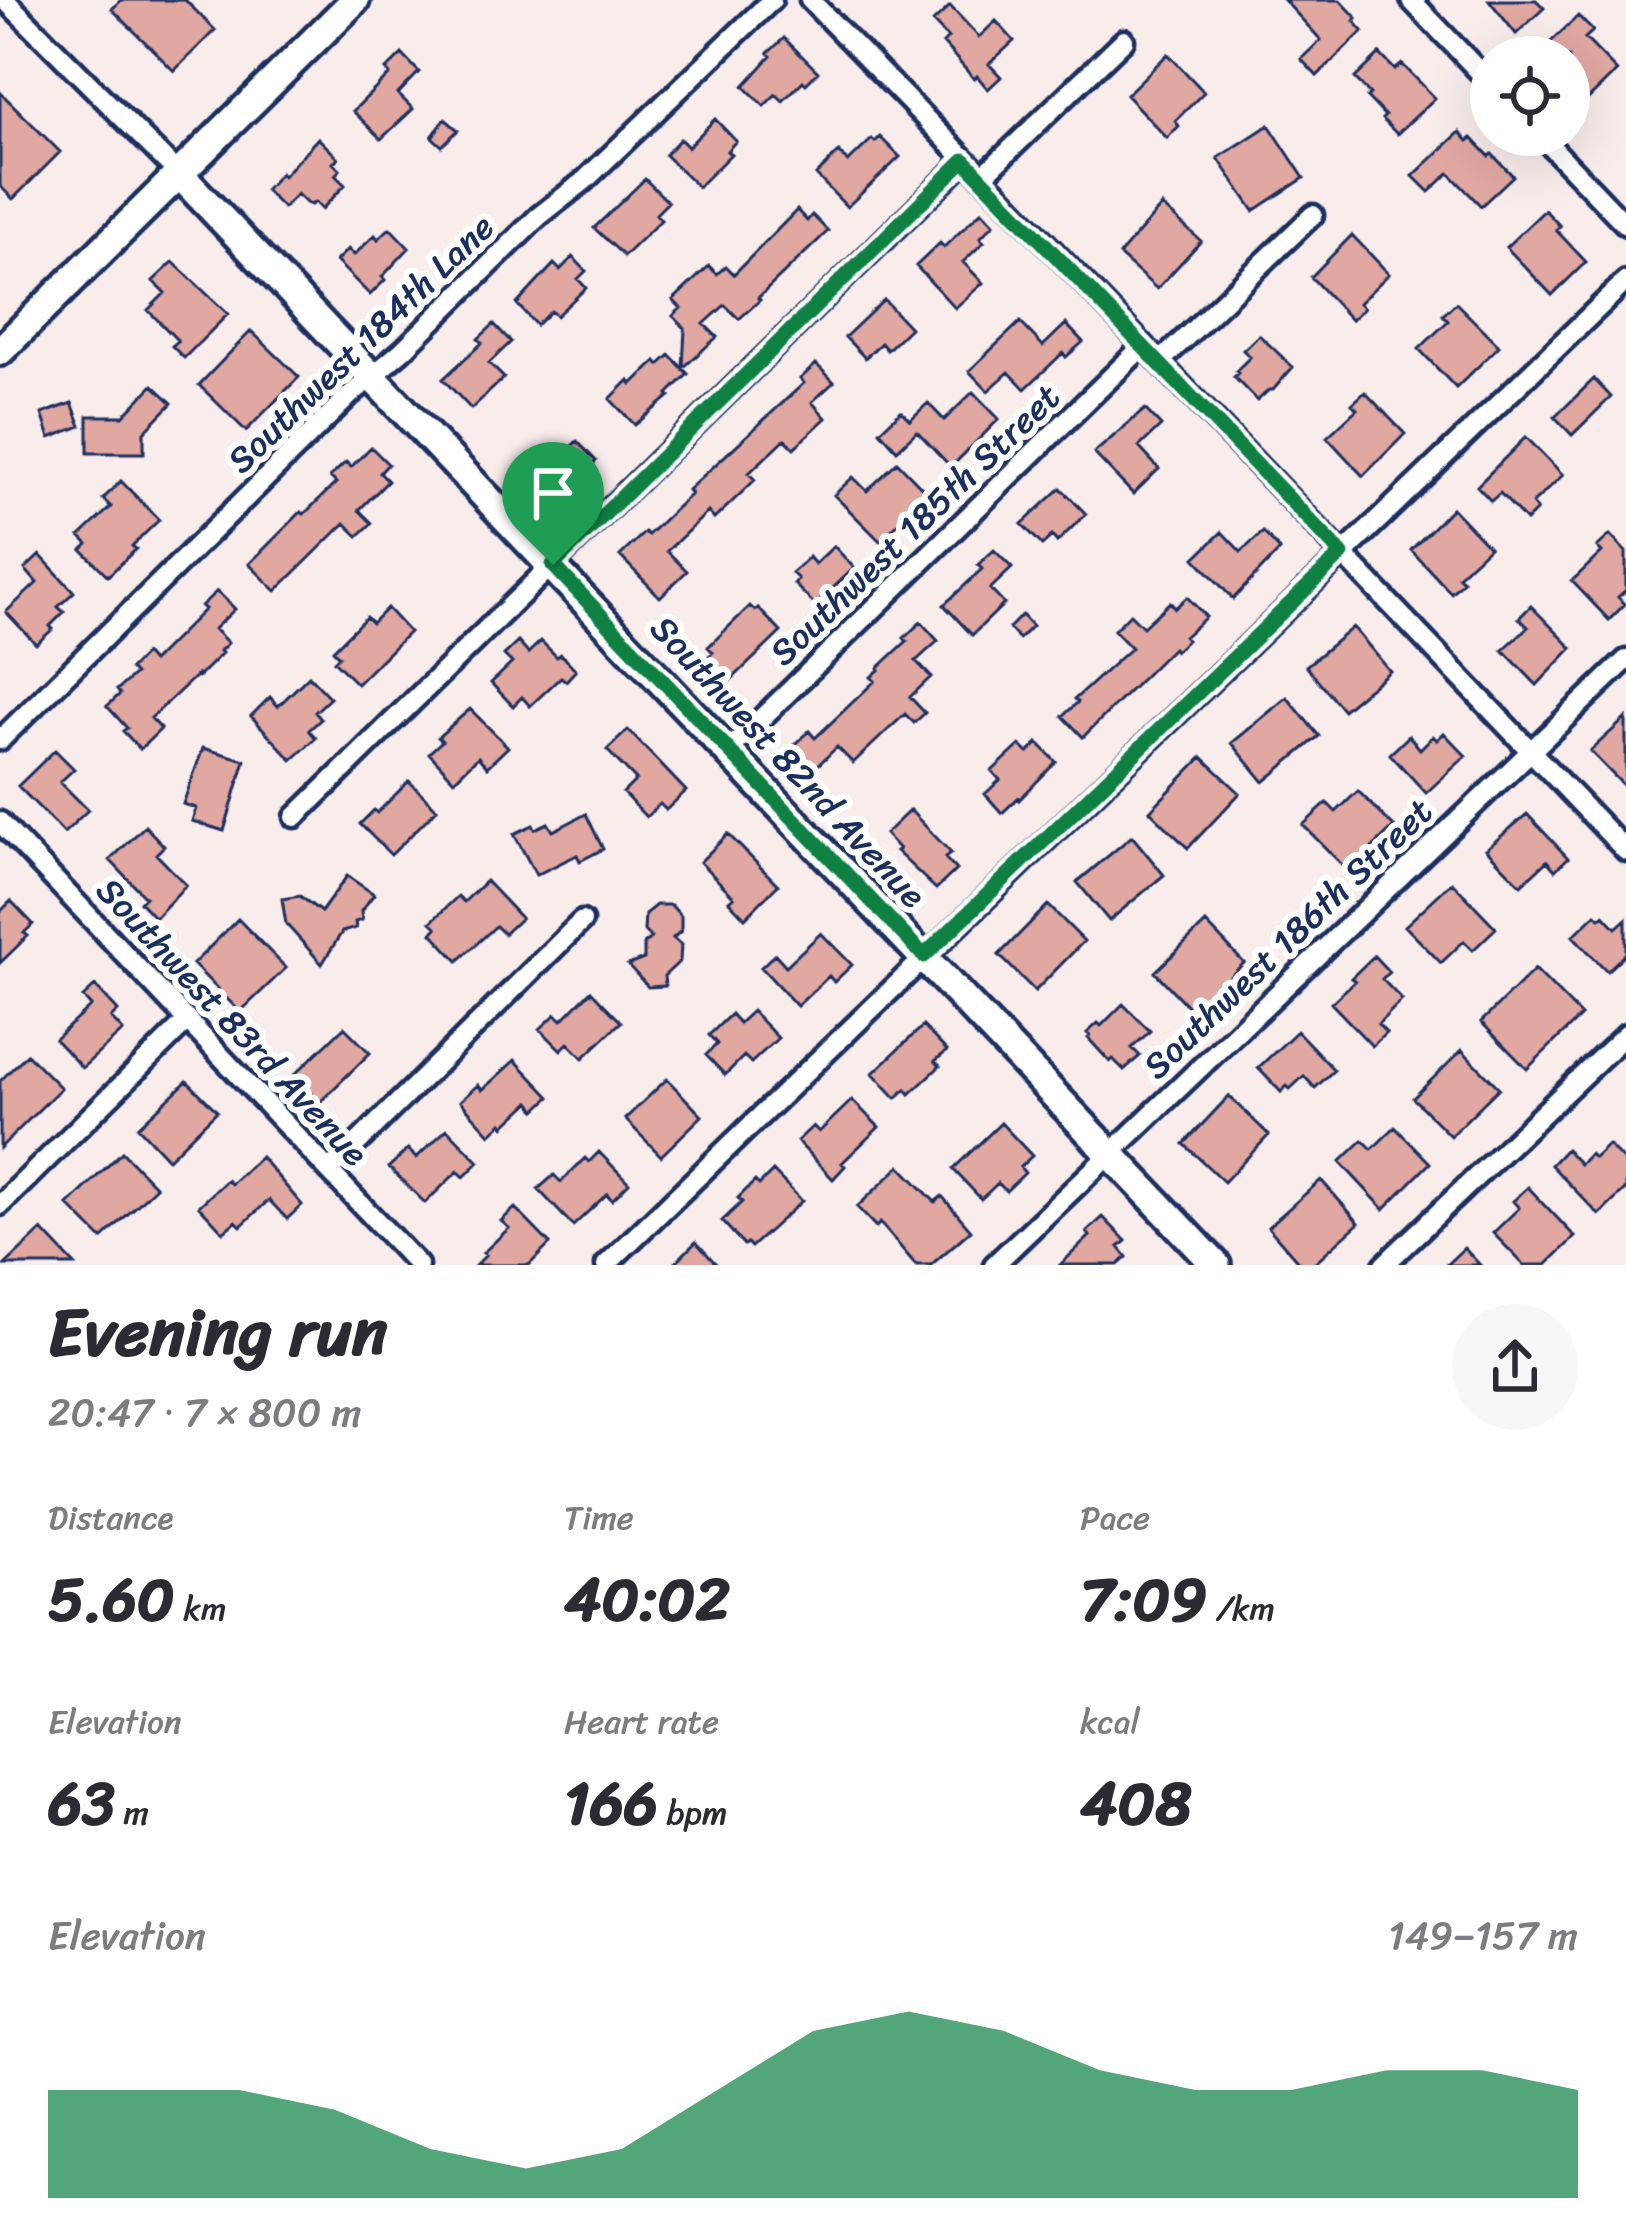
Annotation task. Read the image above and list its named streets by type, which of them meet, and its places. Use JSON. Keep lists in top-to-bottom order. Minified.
{"streets":{"street":["Southwest 184th Lane","Southwest 185th Street","Southwest 82nd Avenue","Southwest 186th Street","Southwest 83rd Avenue"]},"crossings":[["Southwest 184th Lane","Southwest 82nd Avenue"],["Southwest 185th Street","Southwest 82nd Avenue"],["Southwest 82nd Avenue","Southwest 186th Street"]],"page":{"heading":["Evening run","20:47 · 7 × 800 m"],"stats":[["Distance","5.60 km"],["Time","40:02"],["Pace","7:09 /km"],["Elevation","63 m"],["Heart rate","166 bpm"],["kcal","408"]],"chart":["Elevation","149–157 m"]}}
